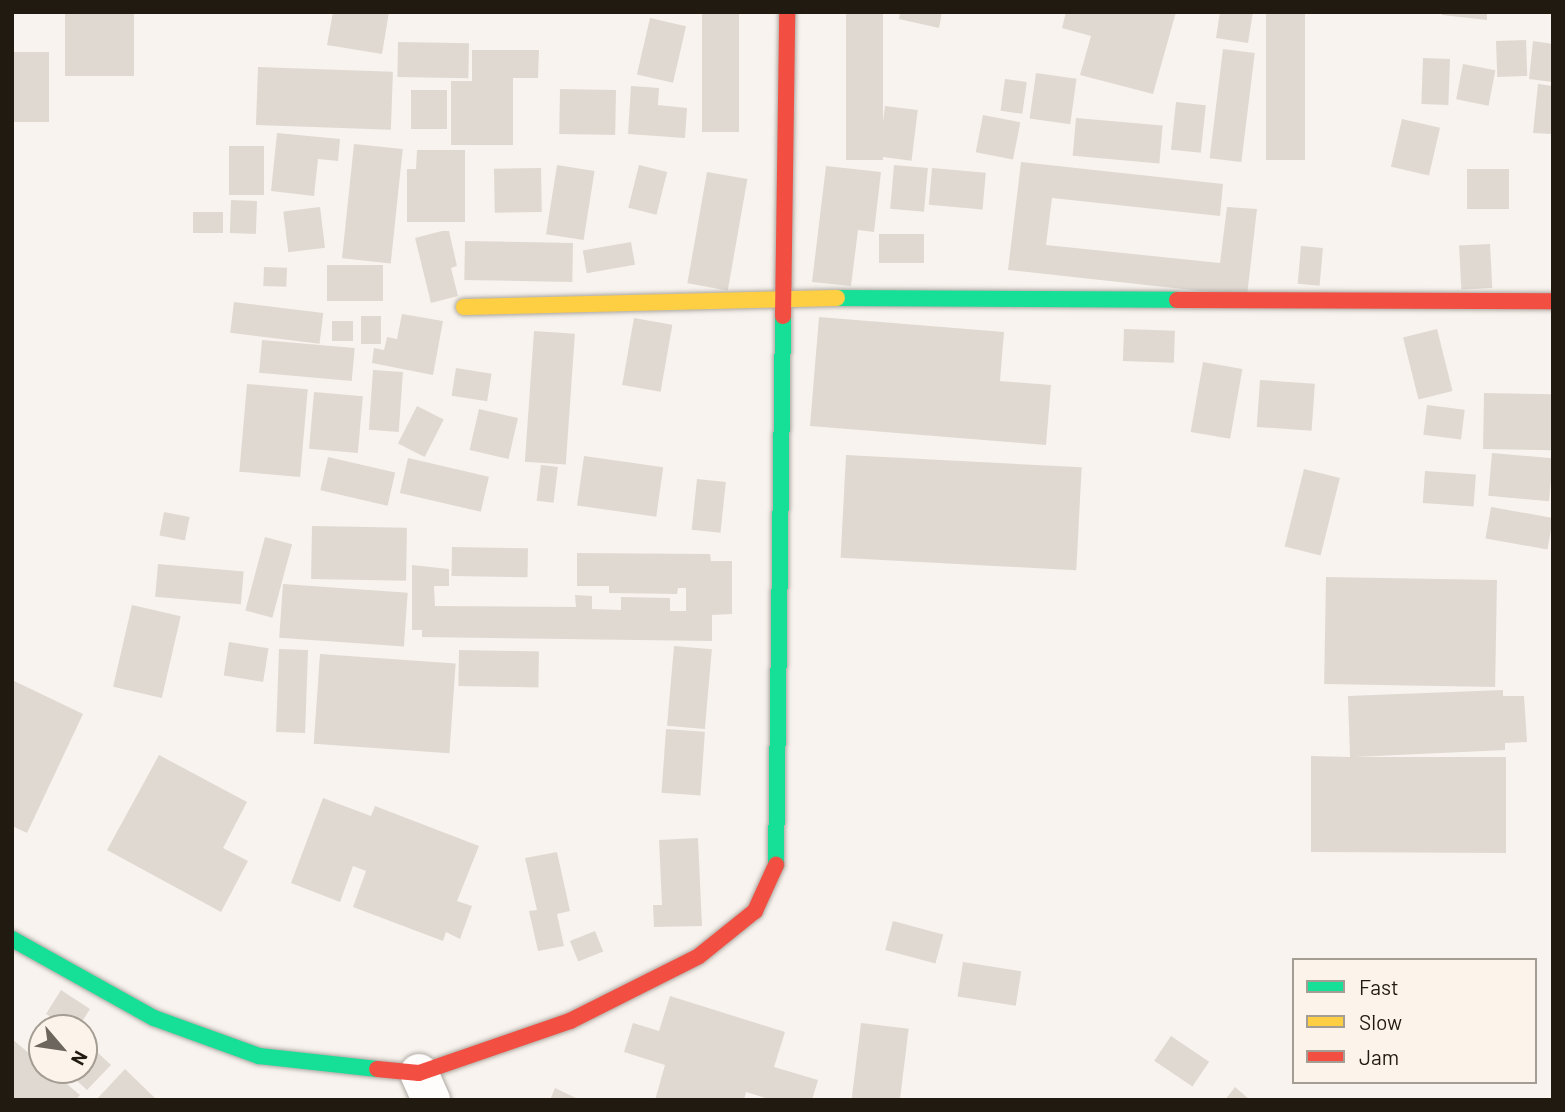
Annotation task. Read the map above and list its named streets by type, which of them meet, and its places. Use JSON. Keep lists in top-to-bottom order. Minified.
{"legend":["Fast","Slow","Jam"],"north":"bottom right"}
